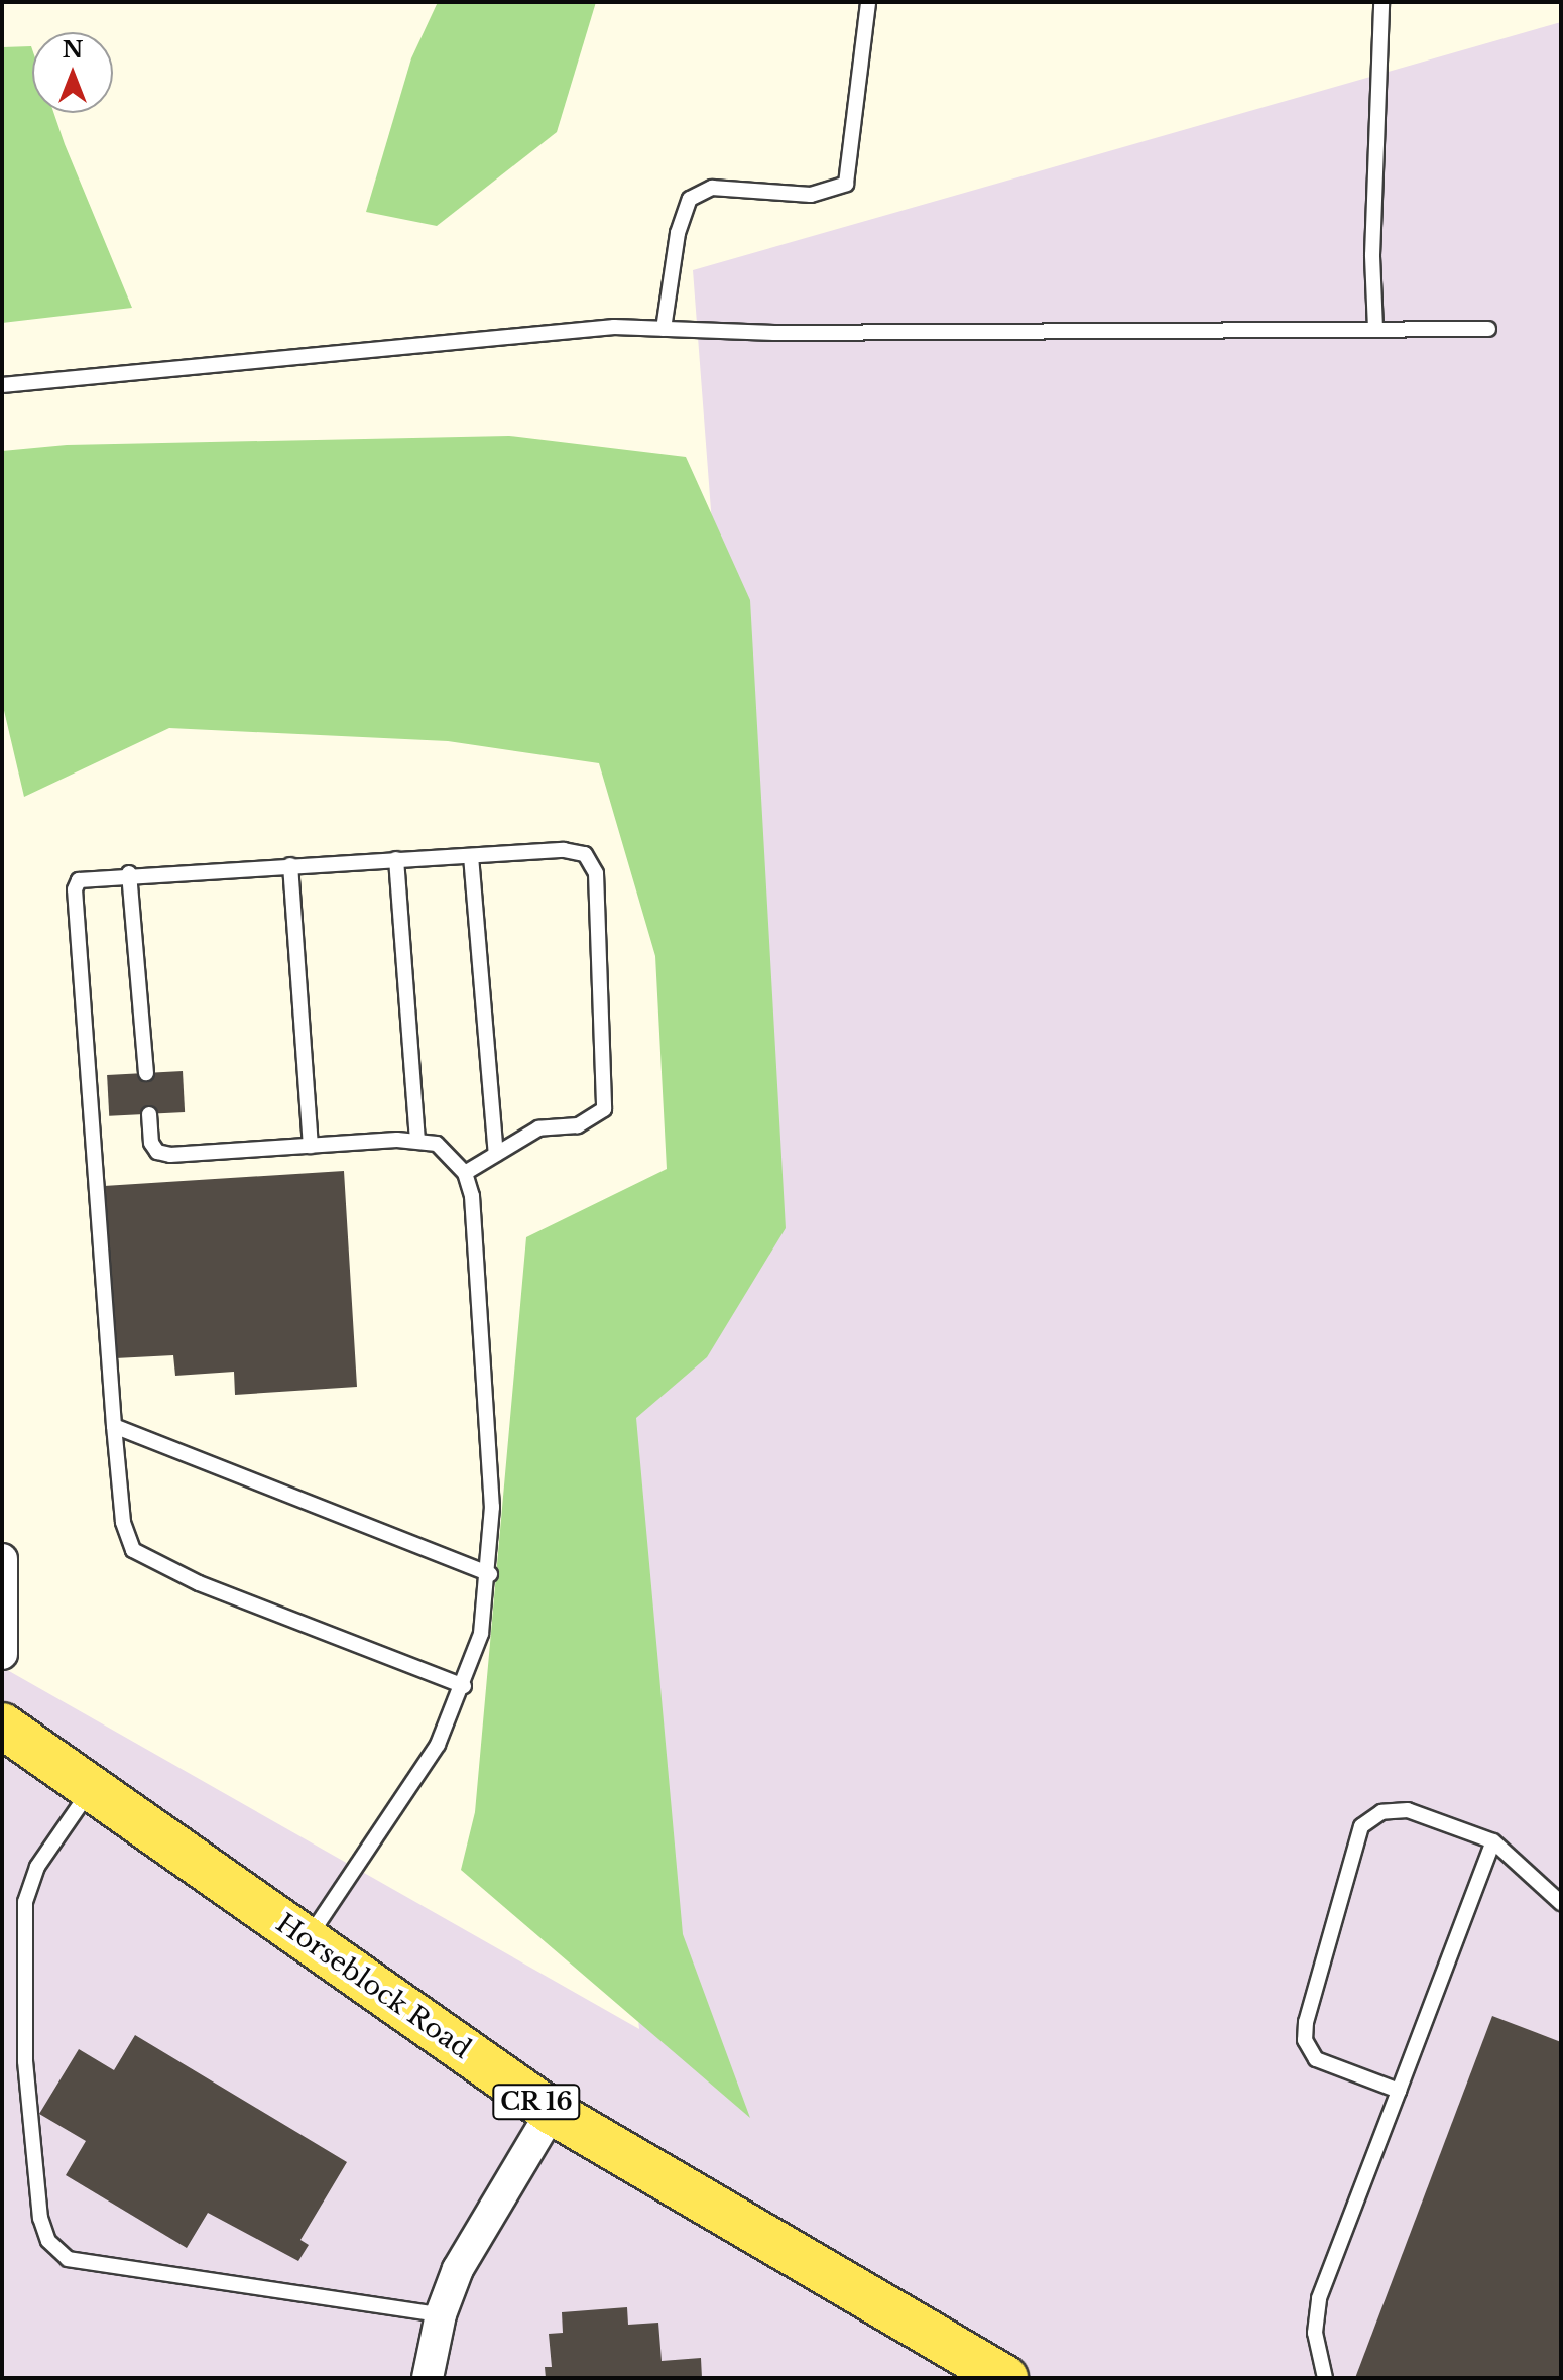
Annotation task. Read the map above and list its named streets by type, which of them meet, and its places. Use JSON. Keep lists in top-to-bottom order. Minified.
{"streets":{"main road":["Horseblock Road","CR 16"]},"north":"top"}
